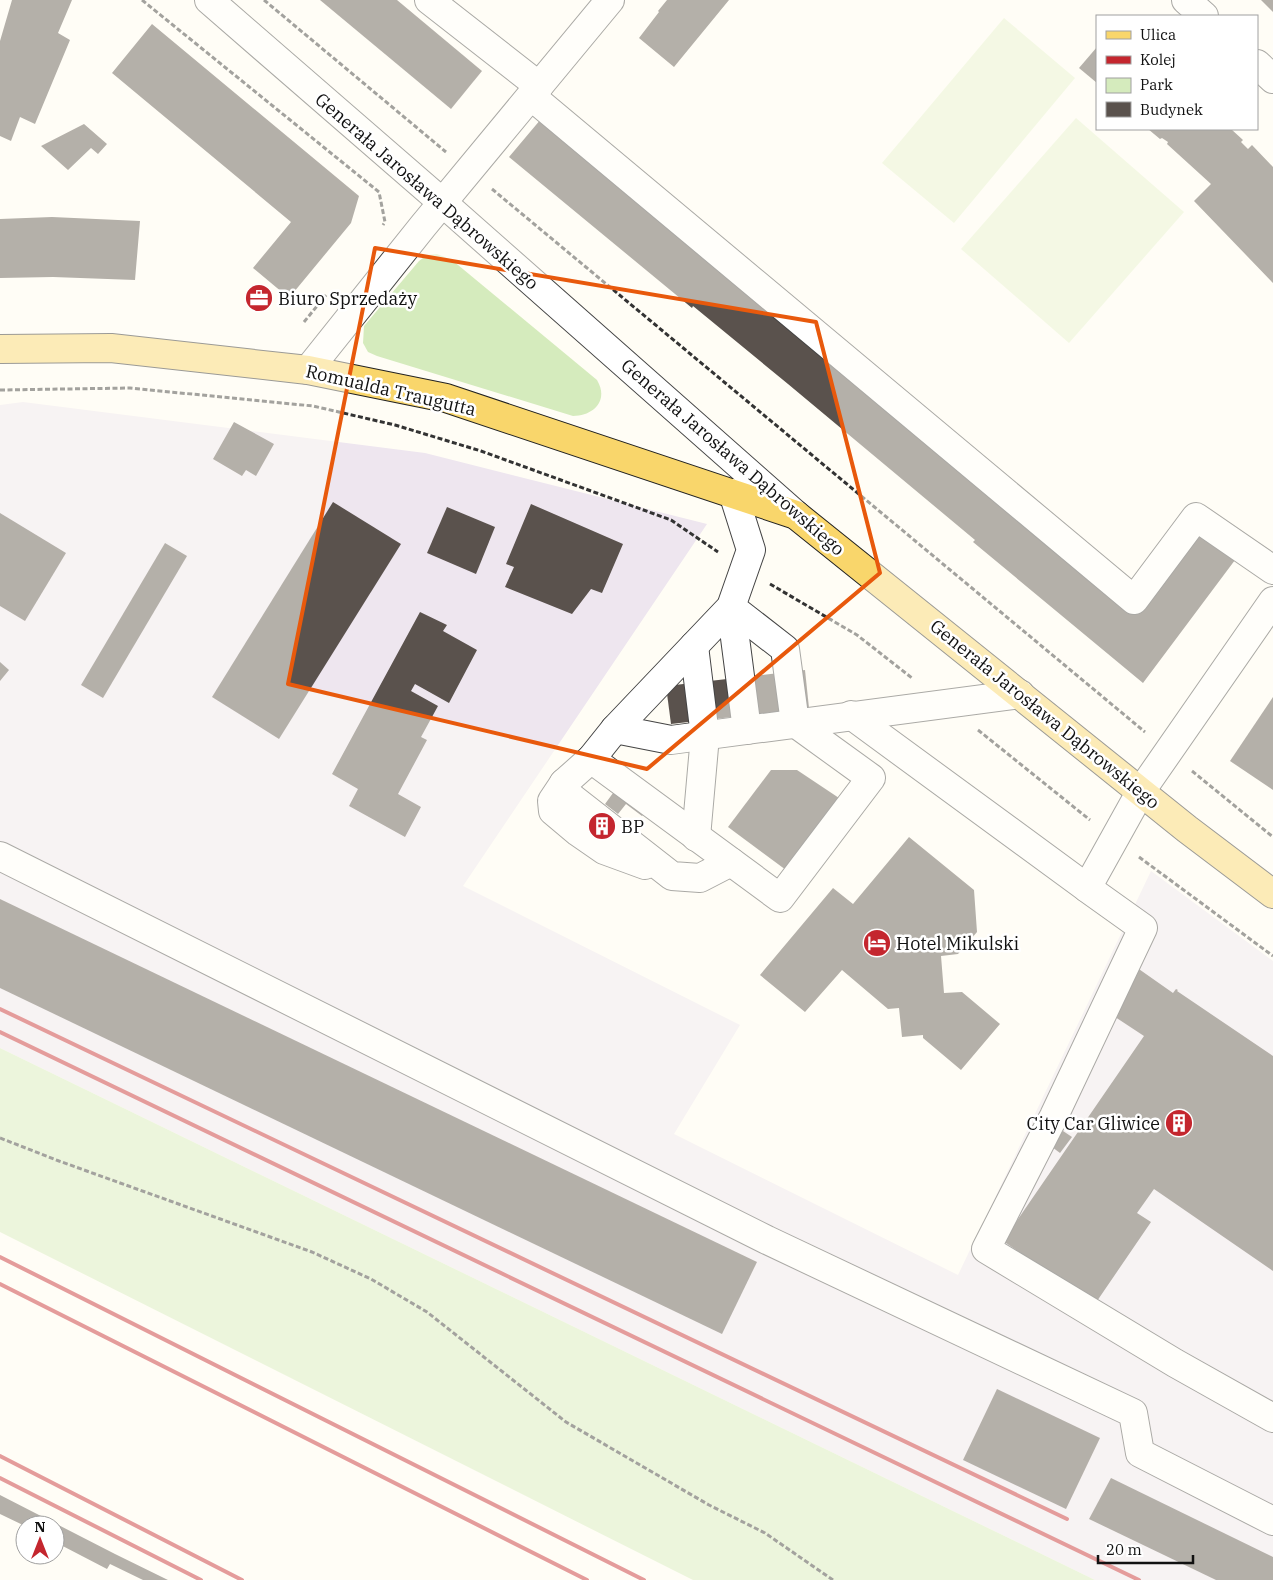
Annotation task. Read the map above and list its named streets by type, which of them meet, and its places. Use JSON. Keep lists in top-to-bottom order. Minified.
{"streets":{"main road":["Generała Jarosława Dąbrowskiego","Romualda Traugutta"]},"crossings":[["Generała Jarosława Dąbrowskiego","Romualda Traugutta"]],"places":{"office":["Biuro Sprzedaży"],"building":["BP","City Car Gliwice"],"hotel":["Hotel Mikulski"]},"legend":["Ulica","Kolej","Park","Budynek"],"scale_bar":"20 m","north":"top"}
